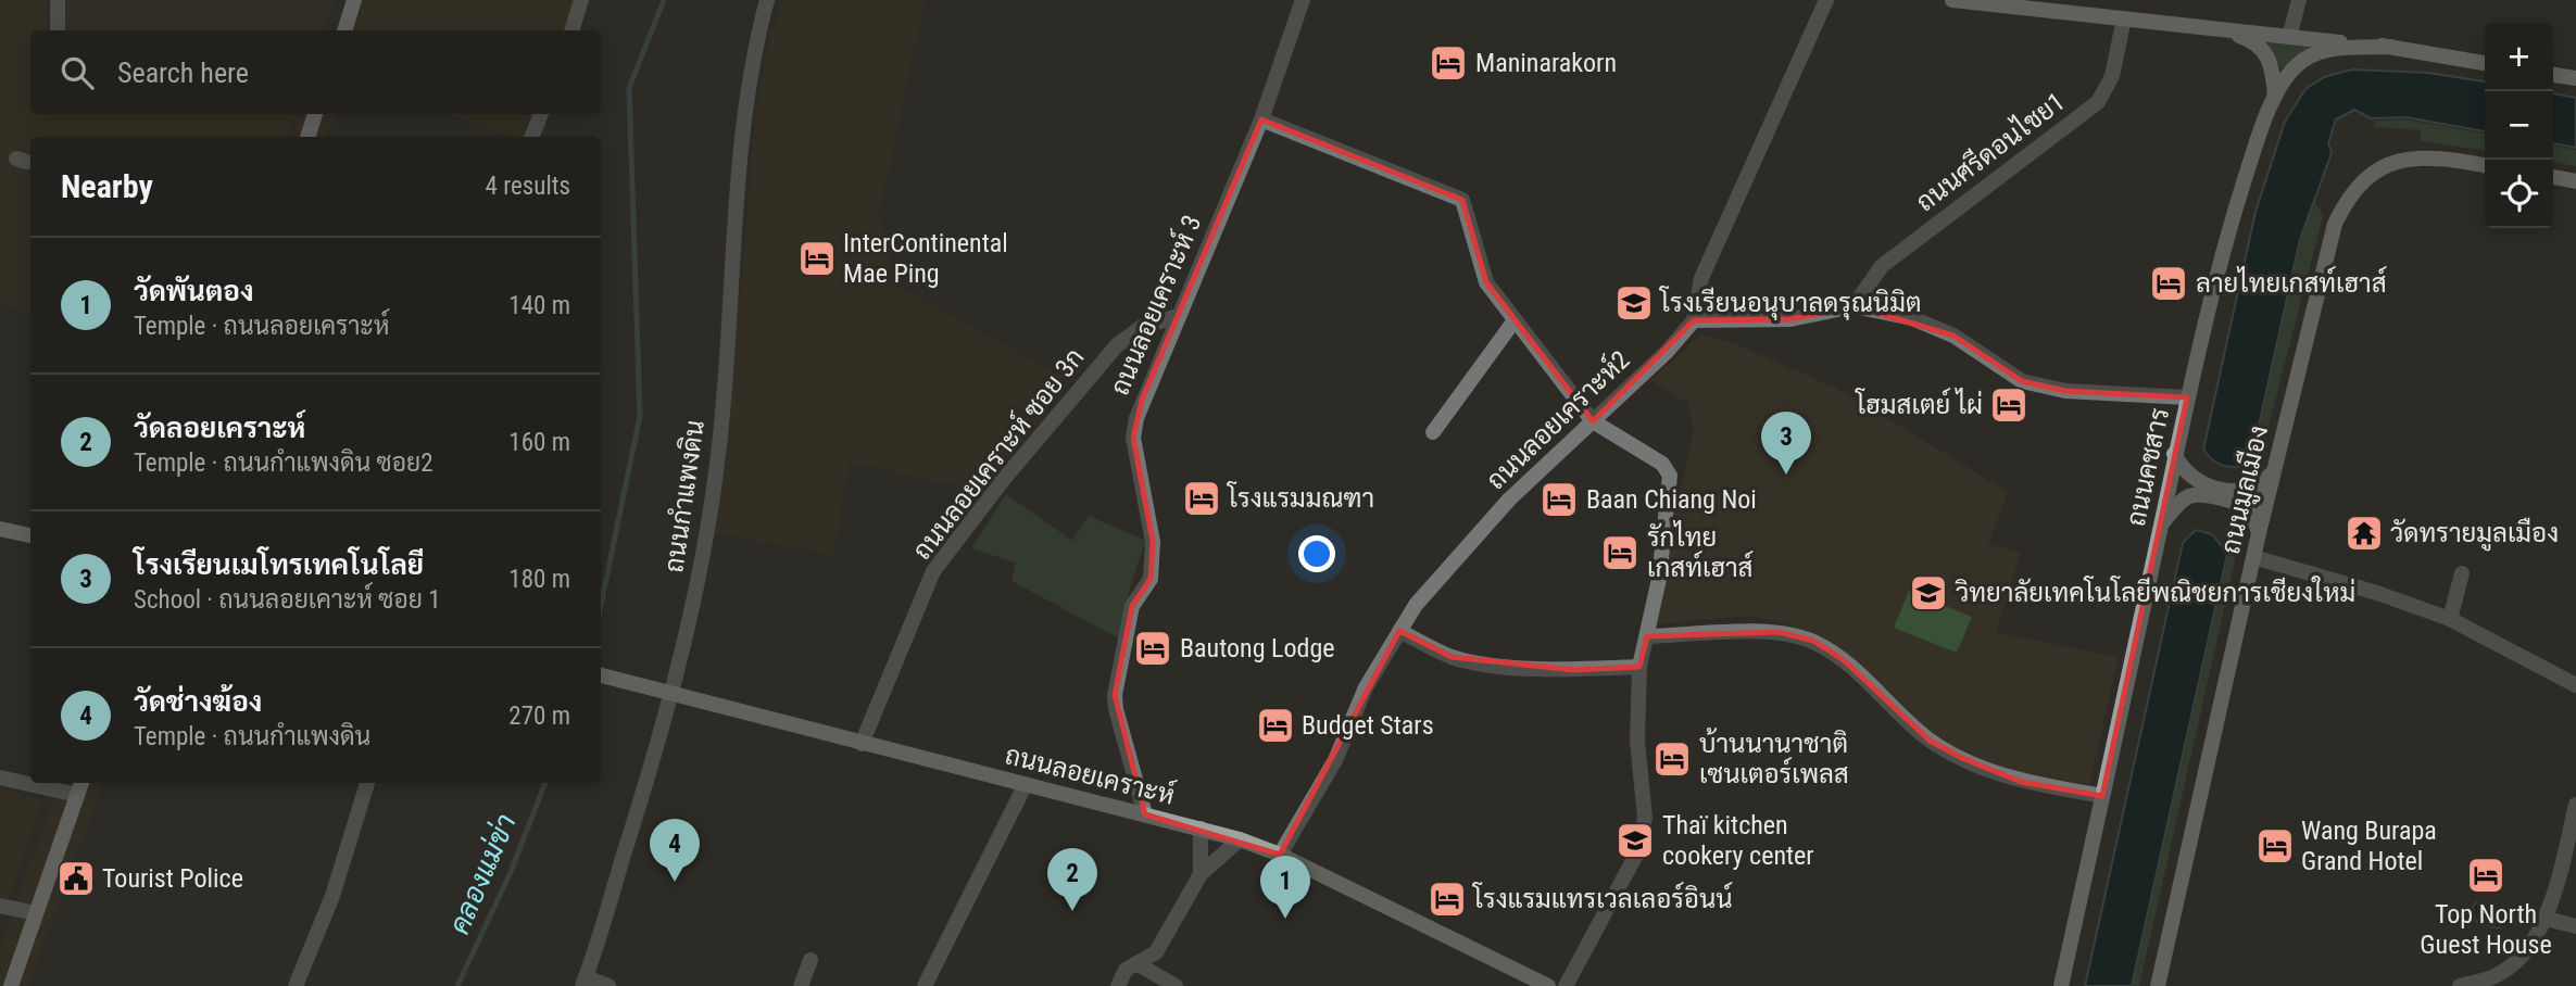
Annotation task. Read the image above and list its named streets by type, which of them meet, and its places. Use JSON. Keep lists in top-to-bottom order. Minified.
{"streets":{"main road":["ถนนคชสาร","ถนนมูลเมือง","ถนนลอยเคราะห์"],"street":["ถนนศรีดอนไชย1","ถนนลอยเคราะห์ 3","ถนนลอยเคราะห์2","ถนนลอยเคราะห์ ซอย 3ก","ถนนกำแพงดิน"]},"crossings":[["ถนนลอยเคราะห์ 3","ถนนลอยเคราะห์ ซอย 3ก"],["ถนนลอยเคราะห์ 3","ถนนลอยเคราะห์"],["ถนนลอยเคราะห์2","ถนนลอยเคราะห์"],["ถนนลอยเคราะห์ ซอย 3ก","ถนนลอยเคราะห์"],["ถนนกำแพงดิน","ถนนลอยเคราะห์"]],"water":["คลองแม่ข่า"],"places":{"hotel":["Maninarakorn","InterContinental Mae Ping","ลายไทยเกสท์เฮาส์","โฮมสเตย์ ไผ่","โรงแรมมณฑา","Baan Chiang Noi","รักไทย เกสท์เฮาส์","Bautong Lodge","Budget Stars","บ้านนานาชาติ เซนเตอร์เพลส","Wang Burapa Grand Hotel","Top North Guest House","โรงแรมแทรเวลเลอร์อินน์"],"school or university":["โรงเรียนอนุบาลดรุณนิมิต","วิทยาลัยเทคโนโลยีพณิชยการเชียงใหม่","Thaï kitchen cookery center"],"temple":["วัดทรายมูลเมือง"],"public building":["Tourist Police"]},"page":{"map_buttons":["+","−"],"search":"Search here","heading":["Nearby","4 results"],"list":[{"mark":"1","name":"วัดพันตอง","note":"Temple · ถนนลอยเคราะห์","value":"140 m"},{"mark":"2","name":"วัดลอยเคราะห์","note":"Temple · ถนนกำแพงดิน ซอย2","value":"160 m"},{"mark":"3","name":"โรงเรียนเมโทรเทคโนโลยี","note":"School · ถนนลอยเคาะห์ ซอย 1","value":"180 m"},{"mark":"4","name":"วัดช่างฆ้อง","note":"Temple · ถนนกำแพงดิน","value":"270 m"}],"pins":["3","4","2","1"]}}
